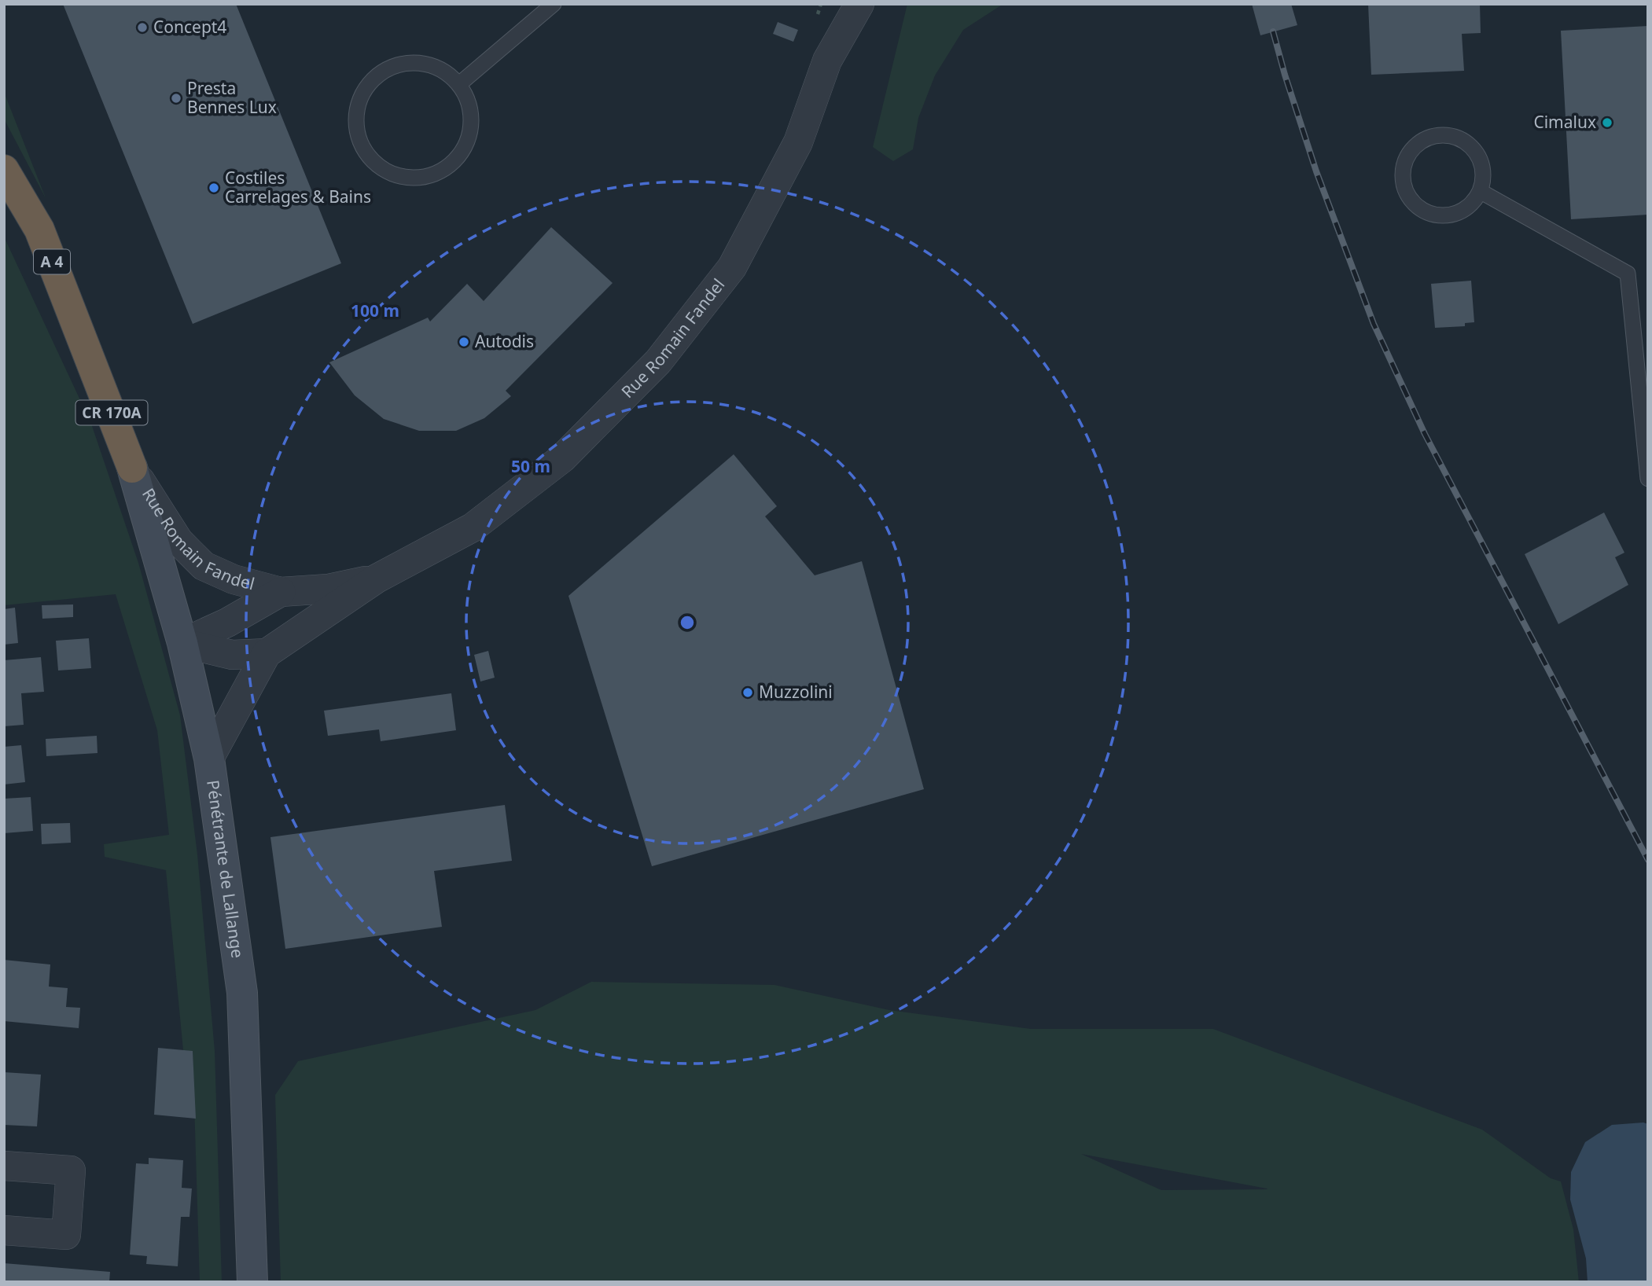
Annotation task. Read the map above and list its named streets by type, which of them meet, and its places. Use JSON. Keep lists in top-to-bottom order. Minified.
{"streets":{"highway":["A 4","CR 170A"],"main road":["Pénétrante de Lallange"],"street":["Rue Romain Fandel"]},"crossings":[["A 4","CR 170A"],["Rue Romain Fandel","CR 170A"],["Rue Romain Fandel","Pénétrante de Lallange"],["CR 170A","Pénétrante de Lallange"]],"places":["Concept4","Presta Bennes Lux","Cimalux","Costiles Carrelages & Bains","Autodis","Muzzolini"],"rings":["100 m","50 m"]}
